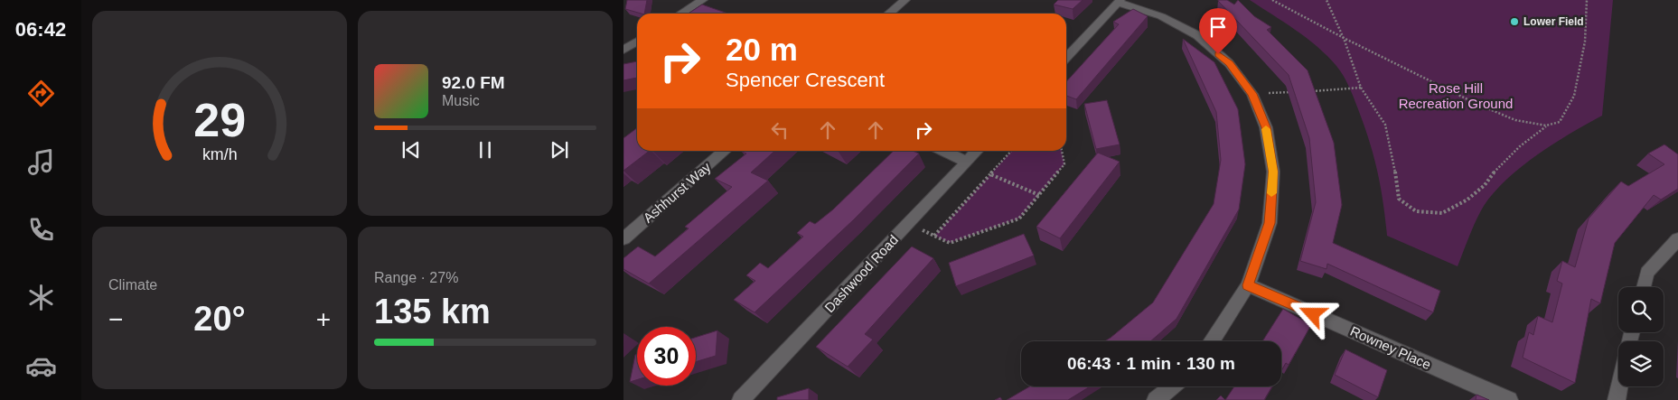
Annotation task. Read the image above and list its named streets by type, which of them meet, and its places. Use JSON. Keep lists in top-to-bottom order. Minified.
{"streets":{"street":["Ashhurst Way","Dashwood Road","Rowney Place"]},"parks":["Rose Hill Recreation Ground"],"places":["Lower Field"],"page":{"tabs":"06:42","turn":["20 m","Spencer Crescent"],"song":["92.0 FM","Music"],"tile":["Climate",["Range · 27%","135 km"]],"heat":["−","20°","+"],"limit":"30","trip":"06:43 · 1 min · 130 m","gauge":["29","km/h"]}}
